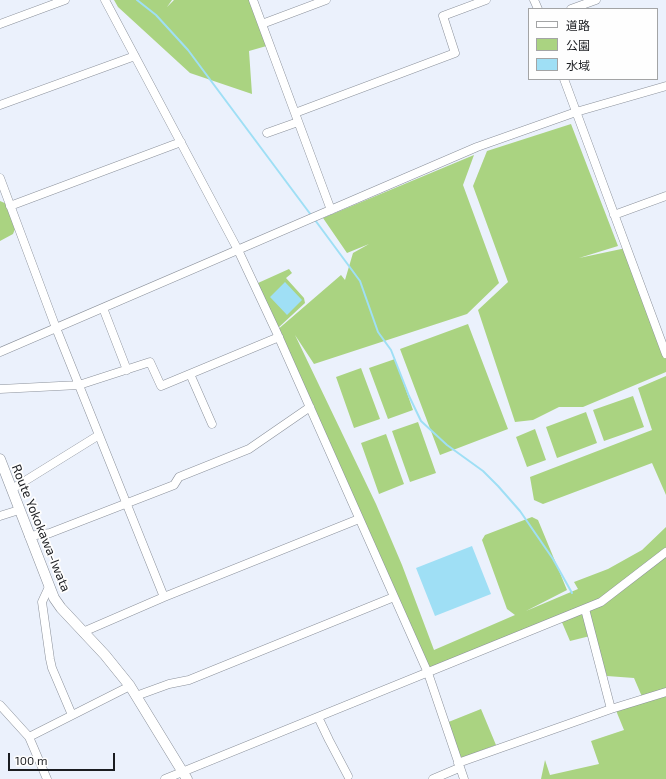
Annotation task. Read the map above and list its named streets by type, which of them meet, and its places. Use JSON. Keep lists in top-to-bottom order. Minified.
{"streets":{"main road":["Route Yokokawa-Iwata"]},"legend":["道路","公園","水域"],"scale_bar":"100 m"}
